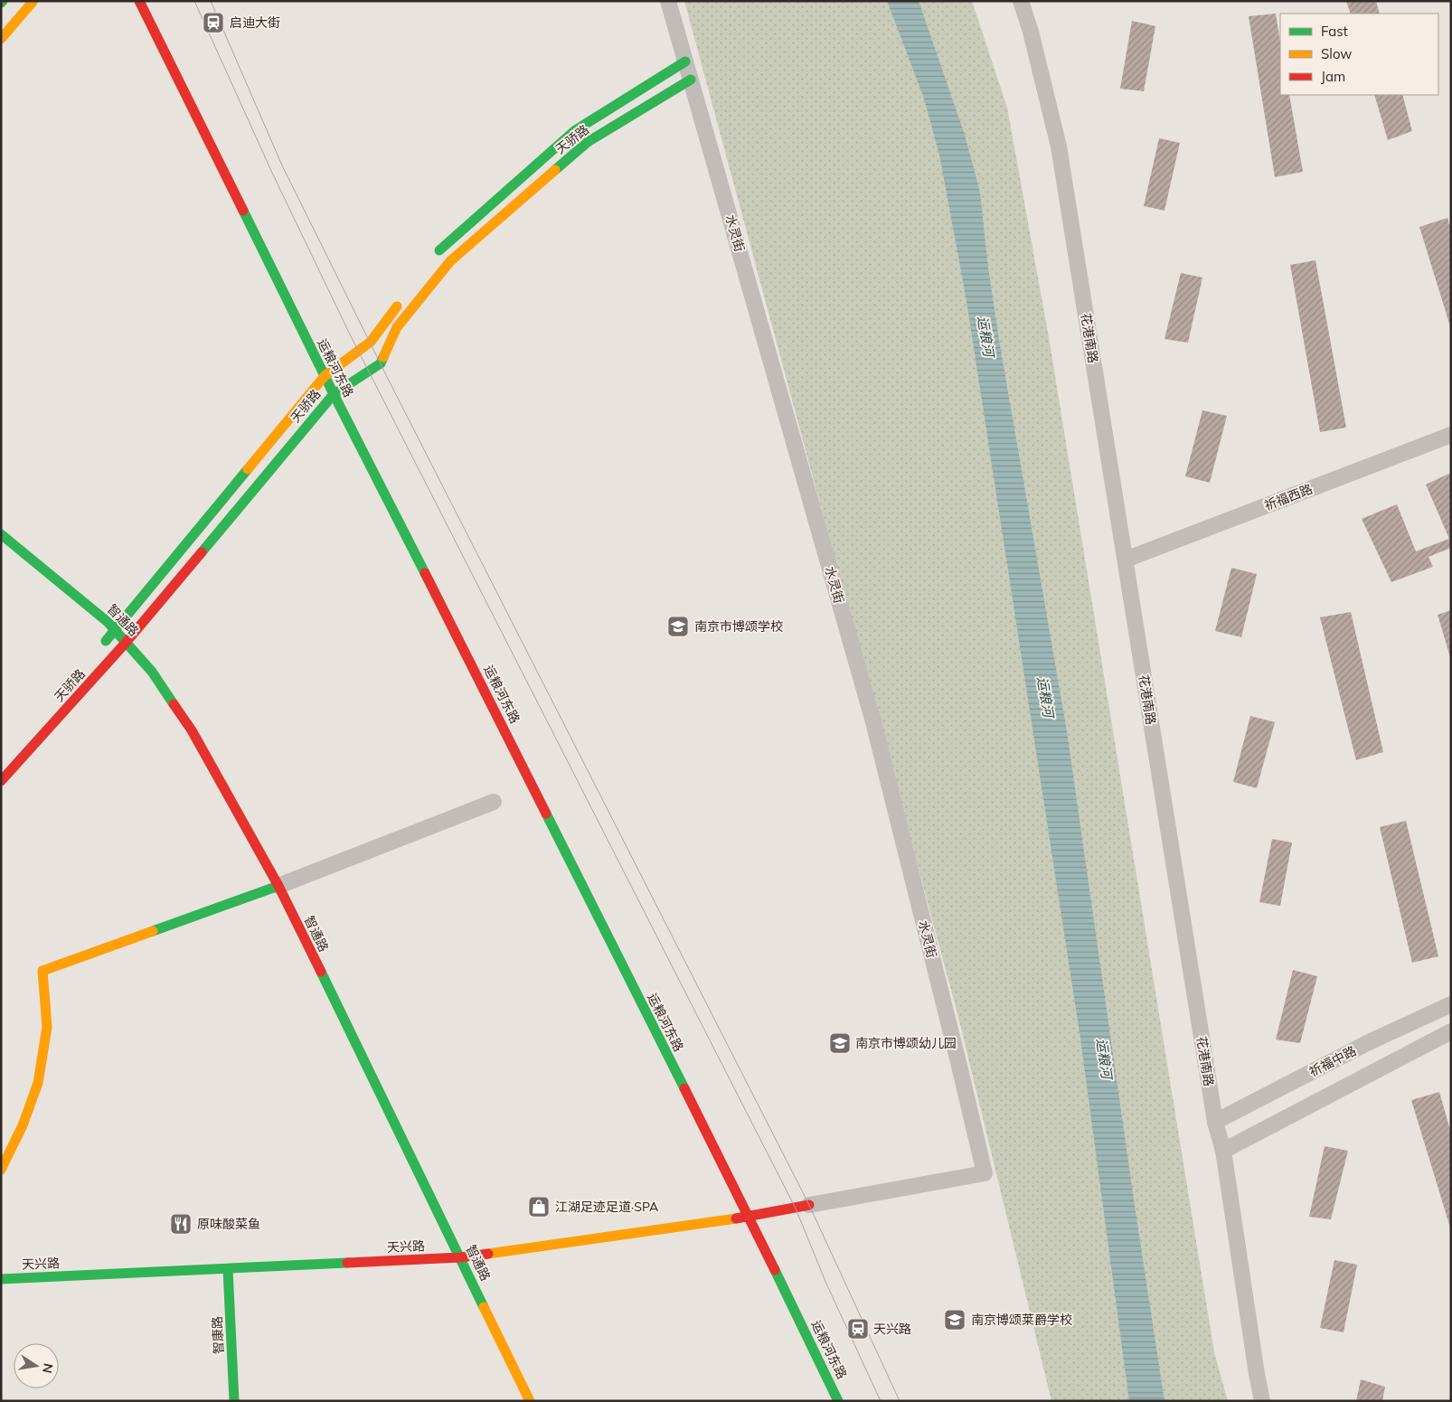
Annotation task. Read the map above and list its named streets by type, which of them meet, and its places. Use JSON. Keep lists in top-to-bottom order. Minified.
{"streets":{"street":["天骄路","水灵街","花港南路","运粮河东路","祈福西路","智通路","祈福中路","天兴路","智康路"]},"crossings":[["天骄路","水灵街"],["天骄路","运粮河东路"],["天骄路","智通路"],["水灵街","天兴路"],["花港南路","祈福西路"],["花港南路","祈福中路"],["运粮河东路","天兴路"],["智通路","天兴路"],["天兴路","智康路"]],"water":["运粮河"],"places":{"station":["启迪大街","天兴路"],"school or university":["南京市博颂学校","南京市博颂幼儿园","南京博颂莱爵学校"],"shop":["江湖足迹足道·SPA"],"restaurant":["原味酸菜鱼"]},"legend":["Fast","Slow","Jam"],"north":"right"}
